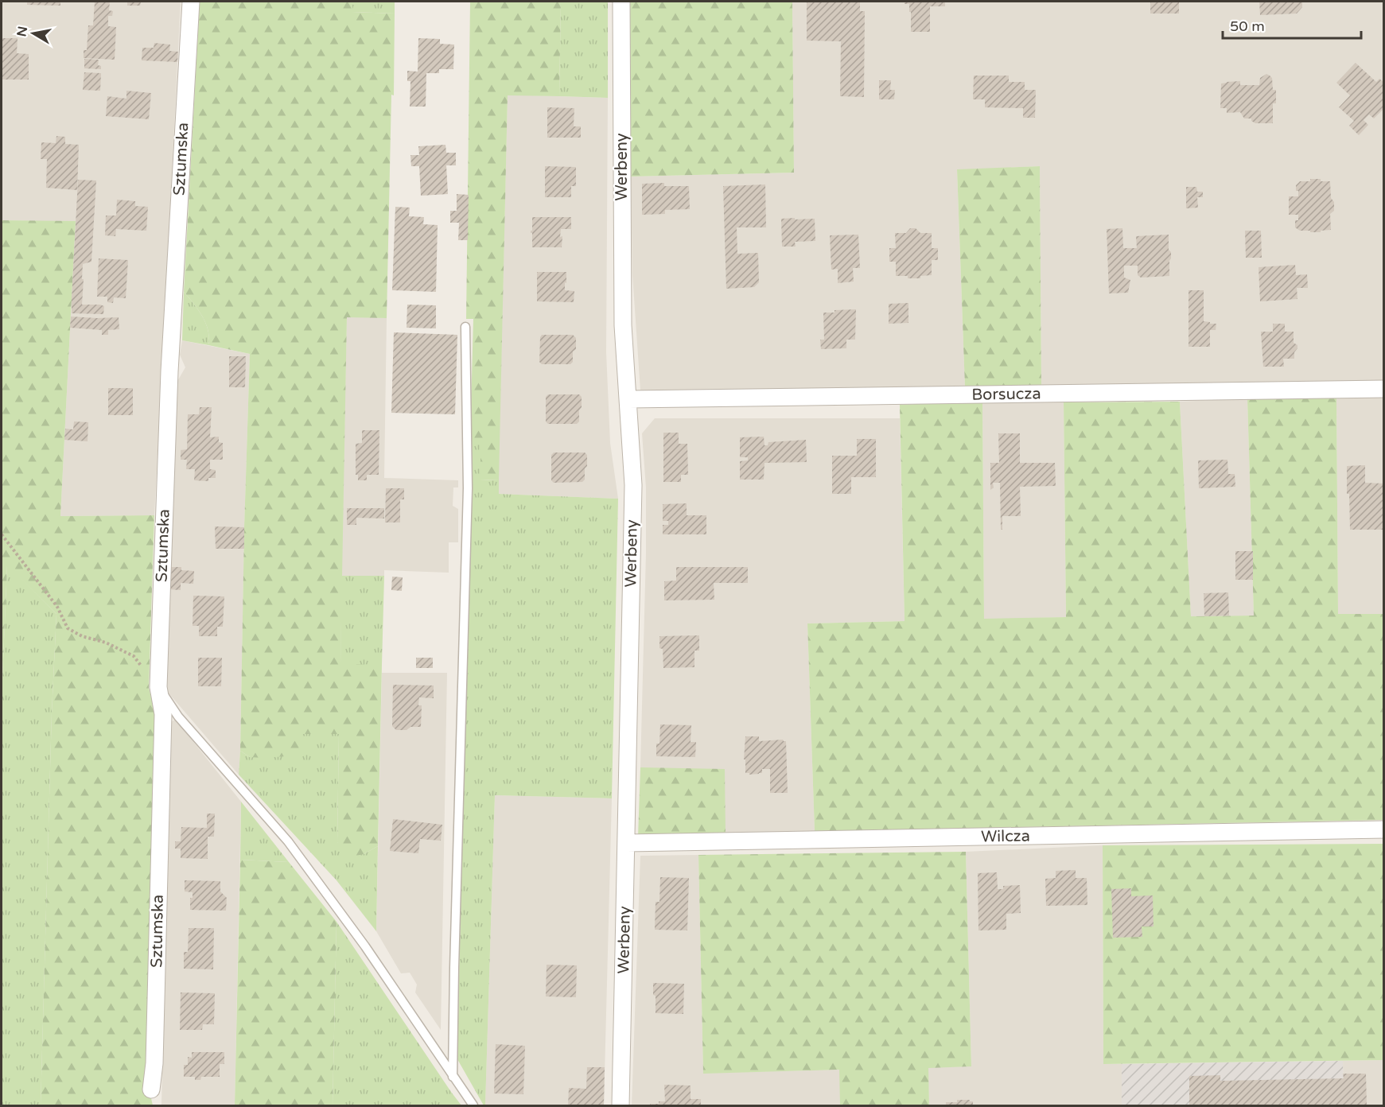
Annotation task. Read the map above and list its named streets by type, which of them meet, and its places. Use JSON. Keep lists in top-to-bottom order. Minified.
{"streets":{"street":["Sztumska","Werbeny","Borsucza","Wilcza"]},"crossings":[["Werbeny","Borsucza"],["Werbeny","Wilcza"]],"scale_bar":"50 m","north":"left"}
